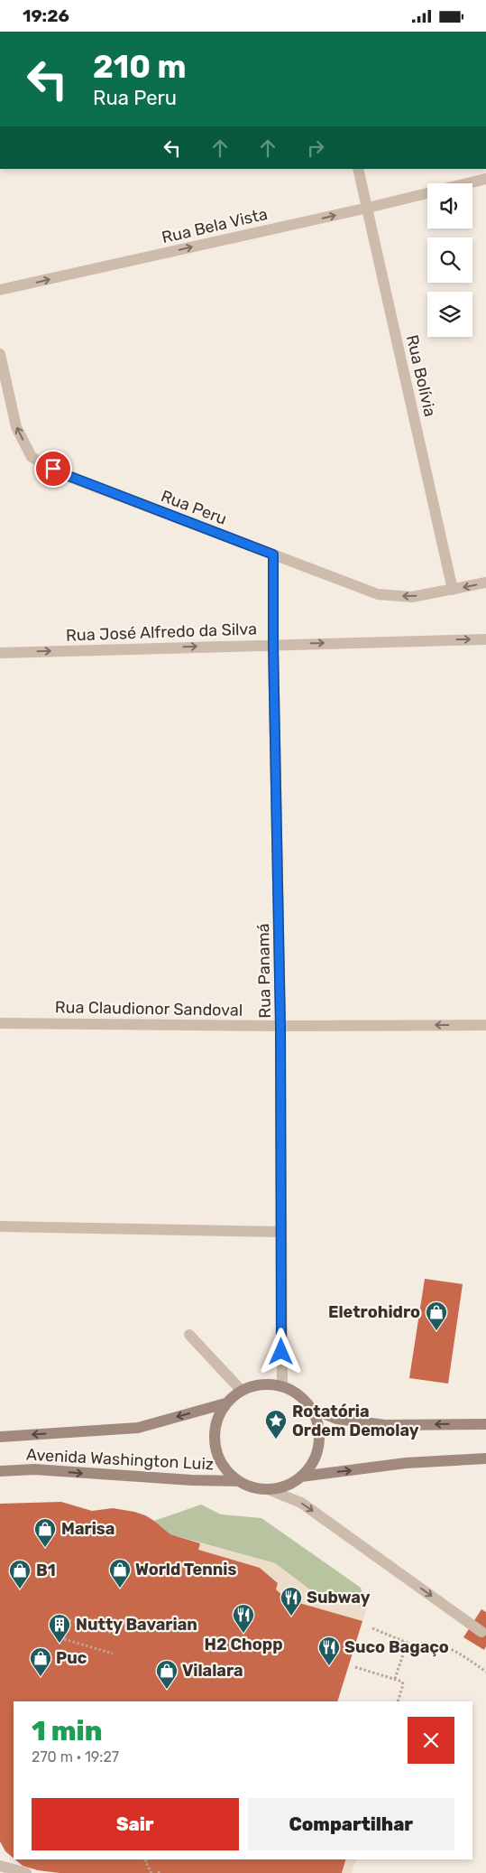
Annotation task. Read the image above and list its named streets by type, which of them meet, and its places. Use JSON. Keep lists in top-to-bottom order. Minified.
{"streets":{"main road":["Avenida Washington Luiz"],"street":["Rua Bela Vista","Rua Bolívia","Rua Peru","Rua José Alfredo da Silva","Rua Panamá","Rua Claudionor Sandoval"]},"crossings":[["Rua Bela Vista","Rua Bolívia"],["Rua Bolívia","Rua Peru"],["Rua Peru","Rua Panamá"],["Rua José Alfredo da Silva","Rua Panamá"],["Rua Panamá","Rua Claudionor Sandoval"],["Rua Panamá","Avenida Washington Luiz"]],"one_way":["Rua Bela Vista","Rua Peru","Rua José Alfredo da Silva","Rua Claudionor Sandoval"],"places":{"shop":["Eletrohidro","Marisa","World Tennis","B1","Puc","Vilalara"],"place":["Rotatória Ordem Demolay"],"restaurant":["Subway","H2 Chopp","Suco Bagaço"],"building":["Nutty Bavarian"]},"page":{"status":"19:26","turn":["210 m","Rua Peru"],"heading":["1 min","270 m · 19:27"],"buttons":["Sair","Compartilhar"]}}
